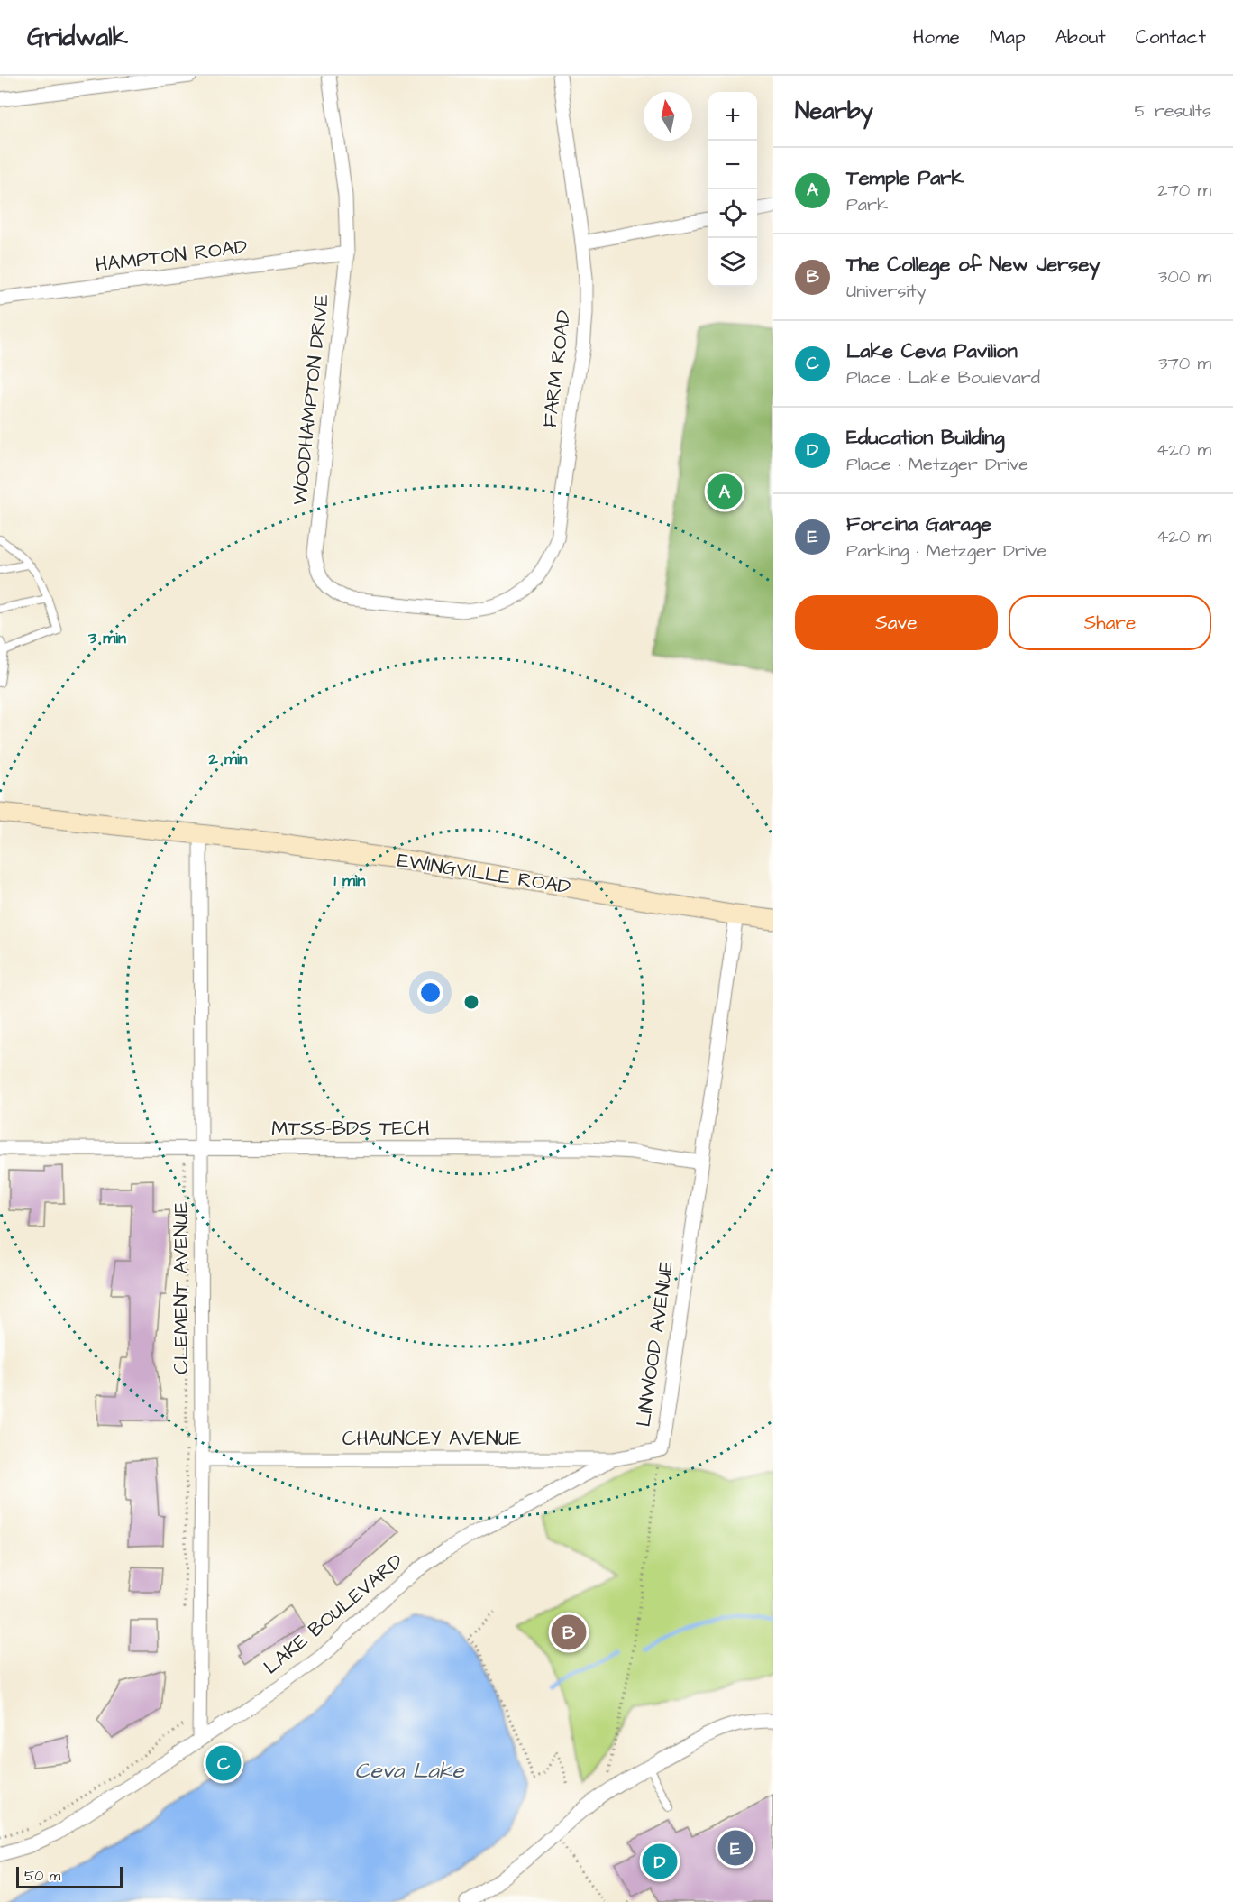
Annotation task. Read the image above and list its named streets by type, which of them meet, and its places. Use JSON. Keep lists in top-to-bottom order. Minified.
{"streets":{"main road":["EWINGVILLE ROAD"],"street":["HAMPTON ROAD","FARM ROAD","WOODHAMPTON DRIVE","MTSS-BDS TECH","CLEMENT AVENUE","LINWOOD AVENUE","CHAUNCEY AVENUE","LAKE BOULEVARD"]},"crossings":[["HAMPTON ROAD","WOODHAMPTON DRIVE"],["FARM ROAD","WOODHAMPTON DRIVE"],["EWINGVILLE ROAD","CLEMENT AVENUE"],["EWINGVILLE ROAD","LINWOOD AVENUE"],["MTSS-BDS TECH","CLEMENT AVENUE"],["MTSS-BDS TECH","LINWOOD AVENUE"],["CLEMENT AVENUE","CHAUNCEY AVENUE"],["CLEMENT AVENUE","LAKE BOULEVARD"],["LINWOOD AVENUE","CHAUNCEY AVENUE"],["CHAUNCEY AVENUE","LAKE BOULEVARD"]],"water":["Ceva Lake"],"scale_bar":"50 m","north":"top","page":{"header":"Gridwalk","nav":["Home","Map","About","Contact"],"heading":["Nearby","5 results"],"map_buttons":["+","−"],"list":[{"mark":"A","name":"Temple Park","note":"Park","value":"270 m"},{"mark":"B","name":"The College of New Jersey","note":"University","value":"300 m"},{"mark":"C","name":"Lake Ceva Pavilion","note":"Place · Lake Boulevard","value":"370 m"},{"mark":"D","name":"Education Building","note":"Place · Metzger Drive","value":"420 m"},{"mark":"E","name":"Forcina Garage","note":"Parking · Metzger Drive","value":"420 m"}],"pins":["A","B","C","E","D"],"buttons":["Save","Share"],"scale":"50 m"},"rings":["3 min","2 min","1 min"]}
